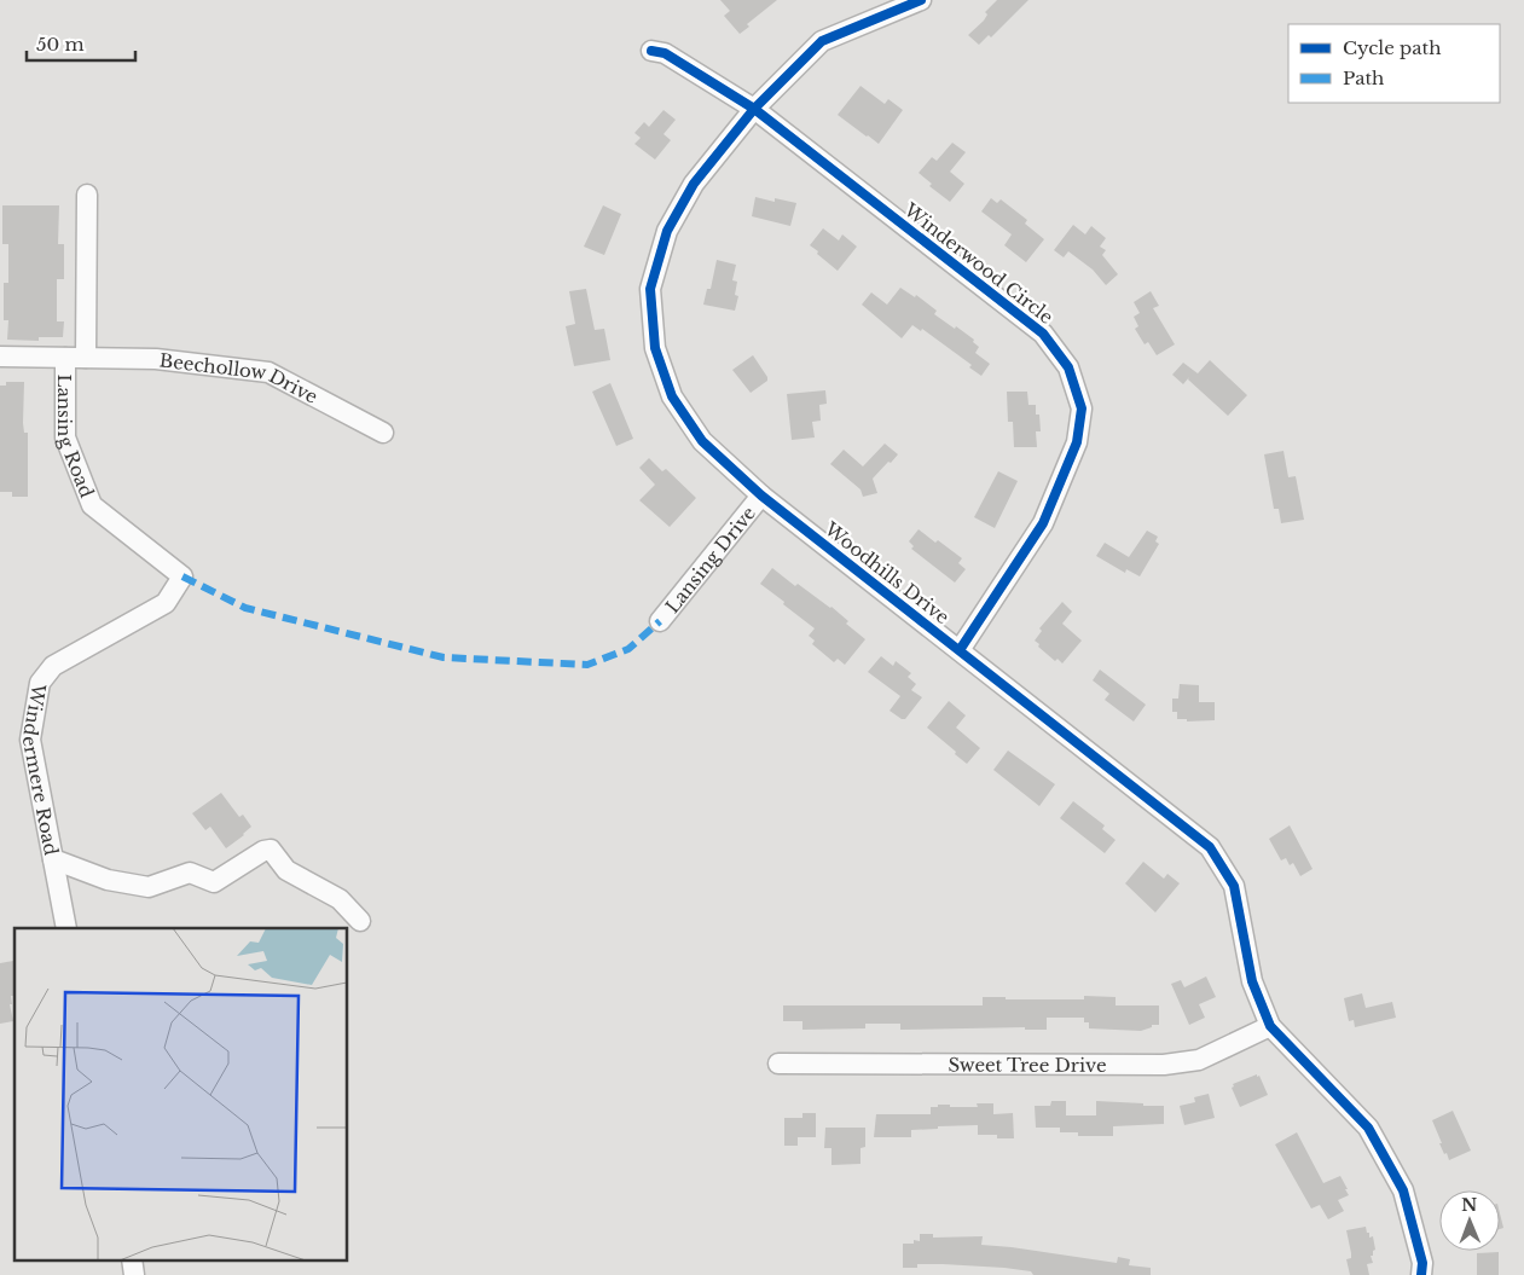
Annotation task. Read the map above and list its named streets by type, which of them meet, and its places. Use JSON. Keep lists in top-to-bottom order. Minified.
{"streets":{"street":["Winderwood Circle","Beechollow Drive","Lansing Road","Lansing Drive","Woodhills Drive","Windermere Road","Sweet Tree Drive"]},"crossings":[["Winderwood Circle","Woodhills Drive"],["Beechollow Drive","Lansing Road"],["Lansing Road","Windermere Road"],["Lansing Drive","Woodhills Drive"],["Woodhills Drive","Sweet Tree Drive"]],"legend":["Cycle path","Path"],"scale_bar":"50 m","north":"top"}
